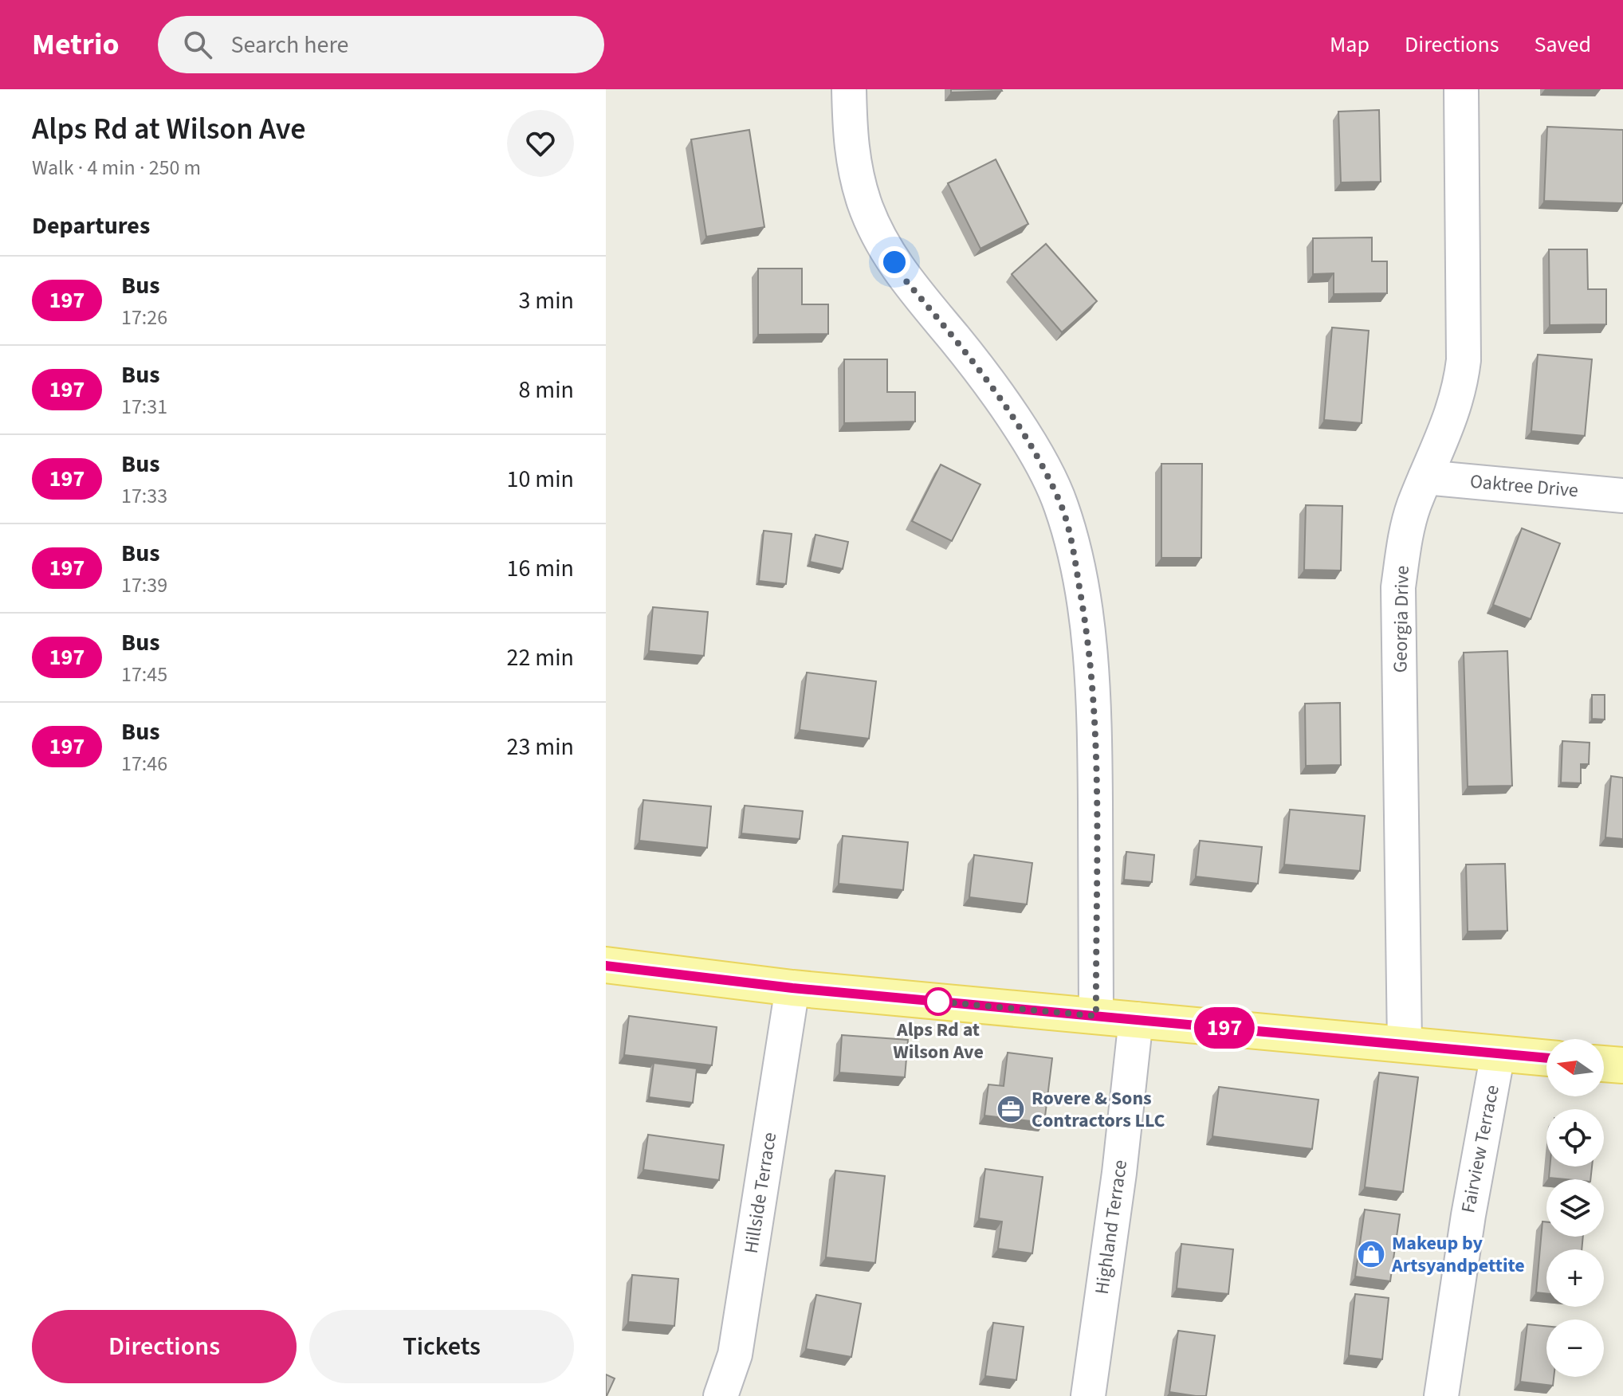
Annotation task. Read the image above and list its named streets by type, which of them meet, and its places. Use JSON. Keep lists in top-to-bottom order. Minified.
{"streets":{"street":["Oaktree Drive","Georgia Drive","Fairview Terrace","Hillside Terrace","Highland Terrace"]},"crossings":[["Oaktree Drive","Georgia Drive"]],"places":{"other":["Alps Rd at Wilson Ave"],"office":["Rovere & Sons Contractors LLC"],"shop":["Makeup by Artsyandpettite"]},"lines":["bus line 197"],"north":"left","page":{"header":"Metrio","search":"Search here","nav":["Map","Directions","Saved"],"heading":[["Alps Rd at Wilson Ave","Walk · 4 min · 250 m"],"Departures"],"on_map":"197","list":[{"mark":"197","name":"Bus","note":"17:26","value":"3 min"},{"mark":"197","name":"Bus","note":"17:31","value":"8 min"},{"mark":"197","name":"Bus","note":"17:33","value":"10 min"},{"mark":"197","name":"Bus","note":"17:39","value":"16 min"},{"mark":"197","name":"Bus","note":"17:45","value":"22 min"},{"mark":"197","name":"Bus","note":"17:46","value":"23 min"}],"map_buttons":["+","−"],"buttons":["Directions","Tickets"]}}
